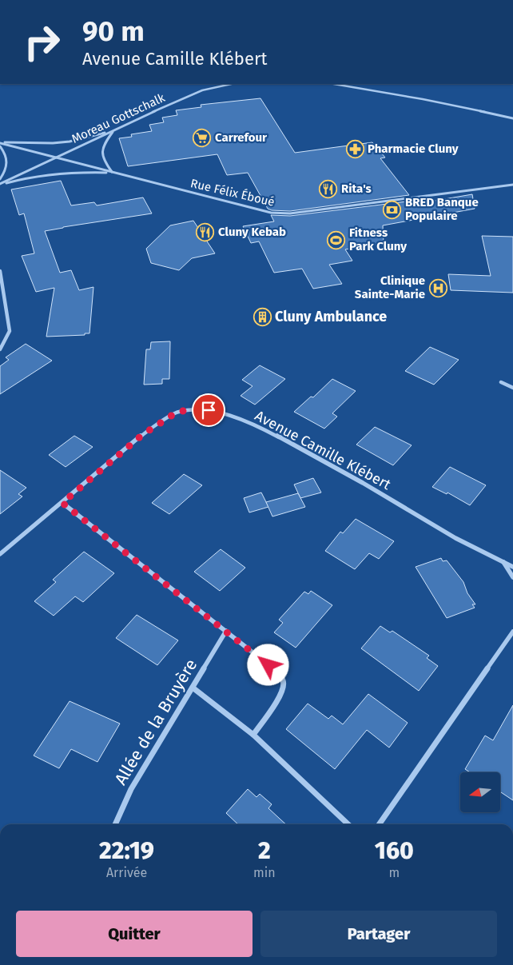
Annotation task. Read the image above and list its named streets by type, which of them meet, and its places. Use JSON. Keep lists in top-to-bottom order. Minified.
{"streets":{"street":["Moreau Gottschalk","Rue Félix Éboué","Avenue Camille Klébert","Allée de la Bruyère"]},"crossings":[["Moreau Gottschalk","Rue Félix Éboué"]],"places":{"supermarket":["Carrefour"],"pharmacy":["Pharmacie Cluny"],"restaurant":["Rita's","Cluny Kebab"],"bank":["BRED Banque Populaire"],"sports":["Fitness Park Cluny"],"hospital":["Clinique Sainte-Marie"],"building":["Cluny Ambulance"]},"north":"left","page":{"turn":["90 m","Avenue Camille Klébert"],"eta":["22:19","Arrivée","2","min","160","m"],"buttons":["Quitter","Partager"]}}
